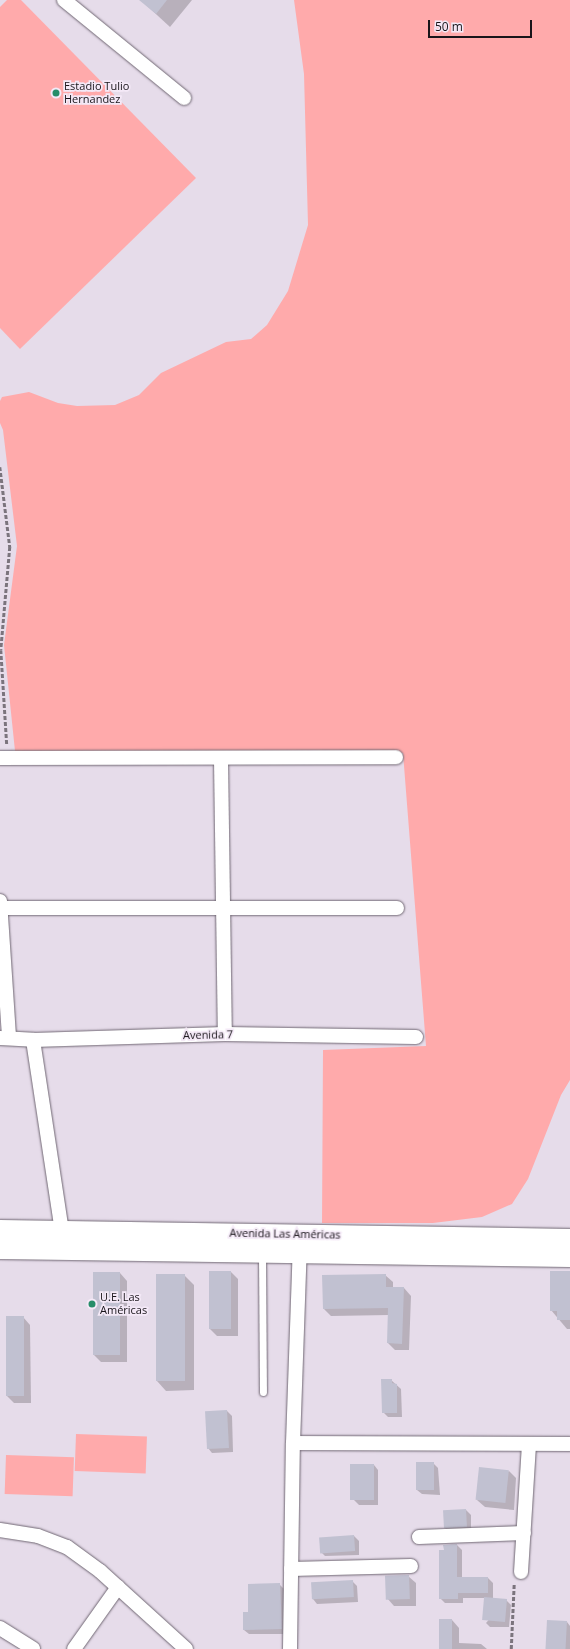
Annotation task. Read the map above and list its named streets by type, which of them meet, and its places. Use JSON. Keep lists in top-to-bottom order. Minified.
{"streets":{"main road":["Avenida Las Américas"],"street":["Avenida 7"]},"places":["Estadio Tulio Hernandez","U.E. Las Américas"],"scale_bar":"50 m"}
